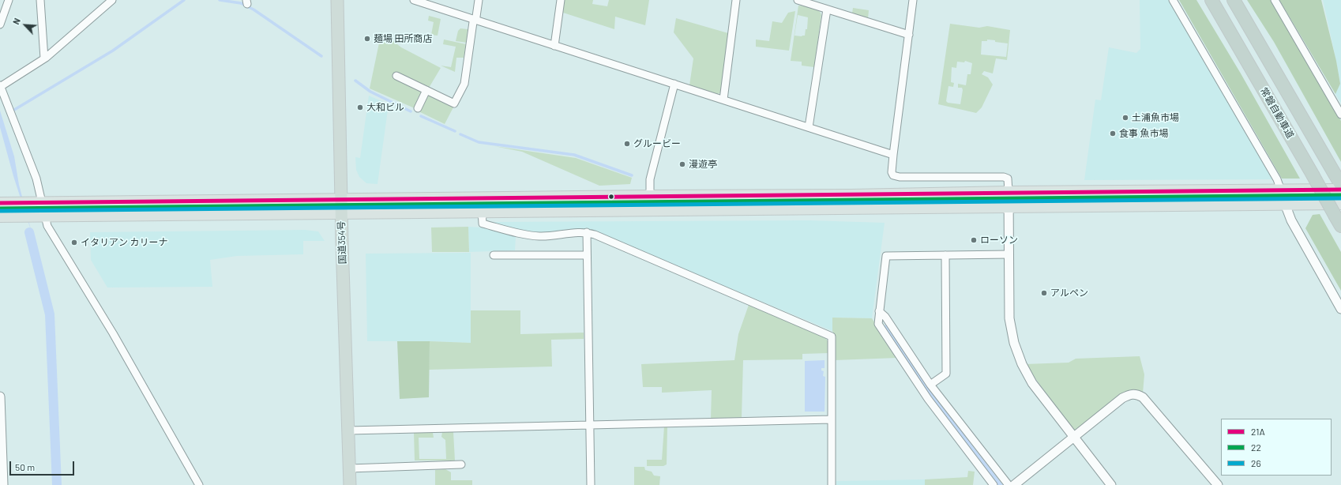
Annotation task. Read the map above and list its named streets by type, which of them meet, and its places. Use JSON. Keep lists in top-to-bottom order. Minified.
{"streets":{"highway":["常磐自動車道","国道354号"]},"places":["麺場 田所商店","大和ビル","土浦魚市場","食事 魚市場","グルービー","漫遊亭","ローソン","イタリアン カリーナ","アルペン"],"lines":["transit line 21A","transit line 22","transit line 26"],"legend":["21A","22","26"],"scale_bar":"50 m","north":"top left"}
